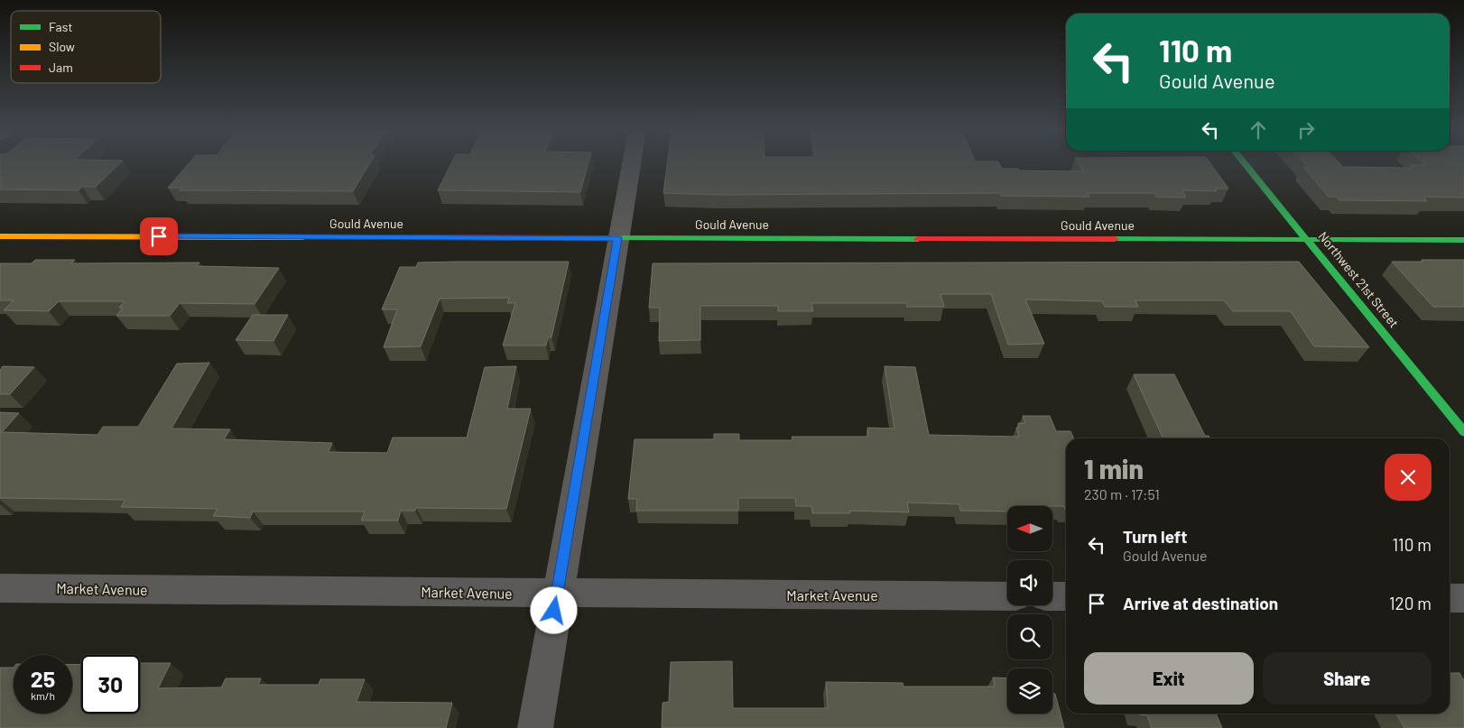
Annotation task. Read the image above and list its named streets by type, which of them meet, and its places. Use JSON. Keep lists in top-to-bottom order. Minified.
{"streets":{"street":["Gould Avenue","Northwest 21st Street","Market Avenue"]},"crossings":[["Gould Avenue","Northwest 21st Street"]],"legend":["Fast","Slow","Jam"],"north":"left","page":{"turn":["110 m","Gould Avenue"],"heading":["1 min","230 m · 17:51"],"list":[{"name":"Turn left","note":"Gould Avenue","value":"110 m"},{"name":"Arrive at destination","value":"120 m"}],"buttons":["Exit","Share"],"speed":"25 km/h","limit":"30"}}
